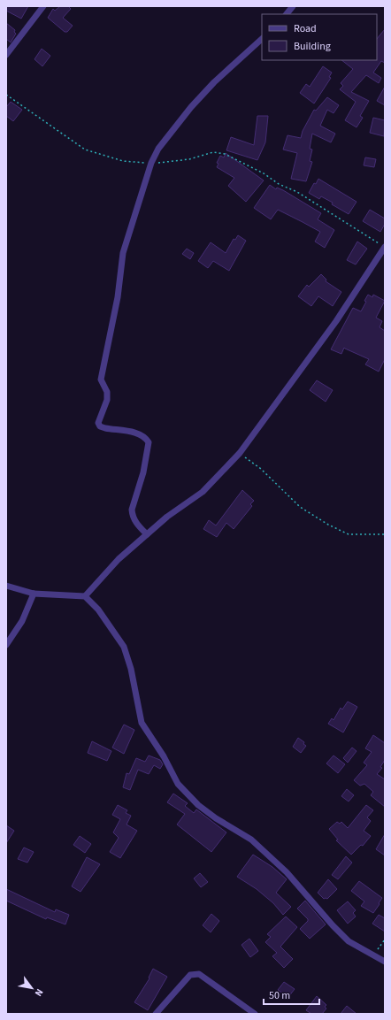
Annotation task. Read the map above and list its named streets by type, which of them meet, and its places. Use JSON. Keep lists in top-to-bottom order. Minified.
{"legend":["Road","Building"],"scale_bar":"50 m","north":"bottom right"}
